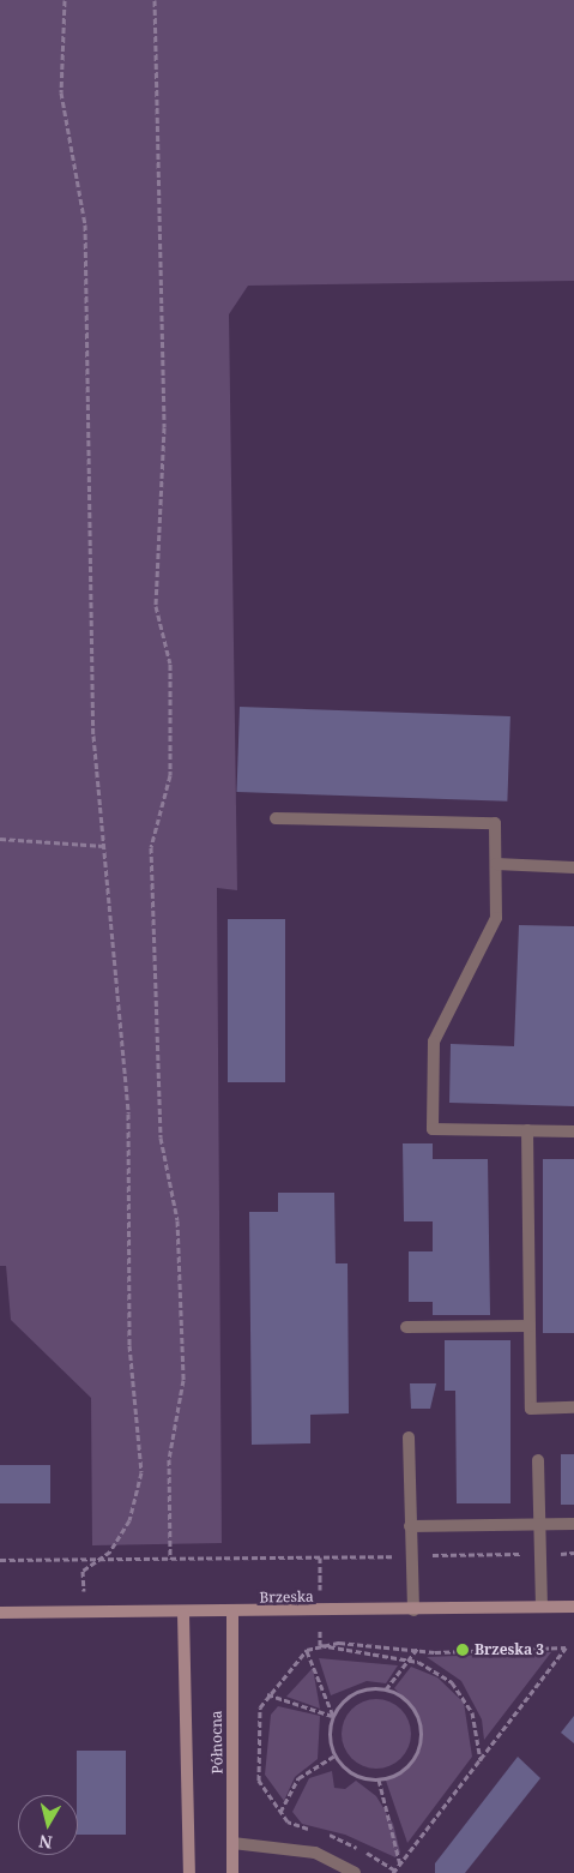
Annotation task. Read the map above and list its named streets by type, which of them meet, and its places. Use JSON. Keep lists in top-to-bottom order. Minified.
{"streets":{"street":["Brzeska","Północna"]},"crossings":[["Brzeska","Północna"]],"places":["Brzeska 3"],"north":"bottom"}
